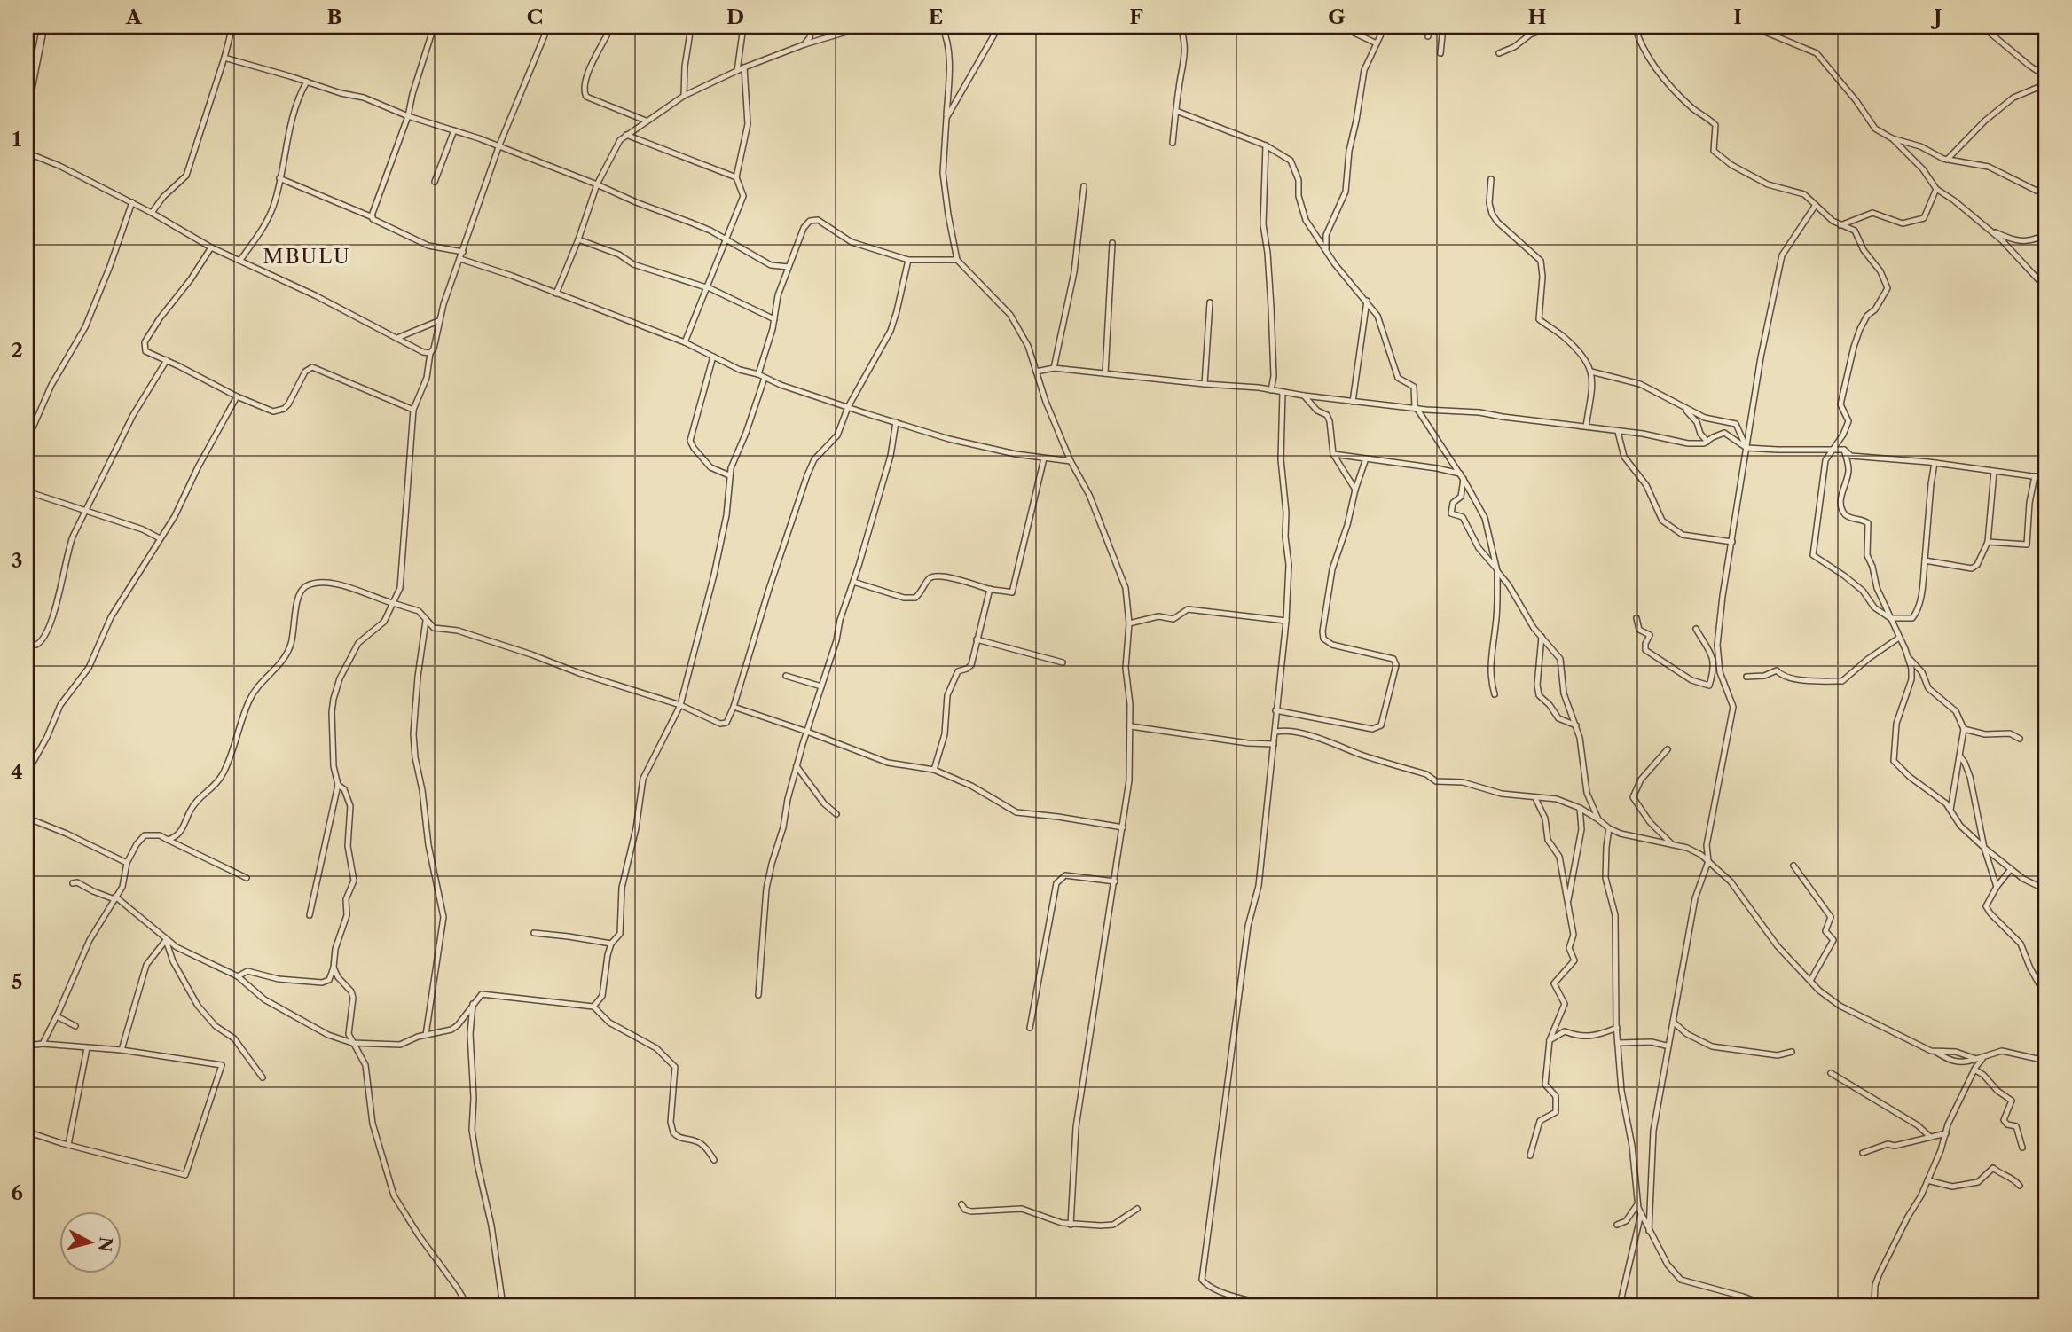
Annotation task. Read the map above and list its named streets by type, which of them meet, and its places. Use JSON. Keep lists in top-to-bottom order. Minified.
{"districts":["MBULU"],"north":"right","grid":{"columns":["A","B","C","D","E","F","G","H","I","J"],"rows":["1","2","3","4","5","6"]}}
